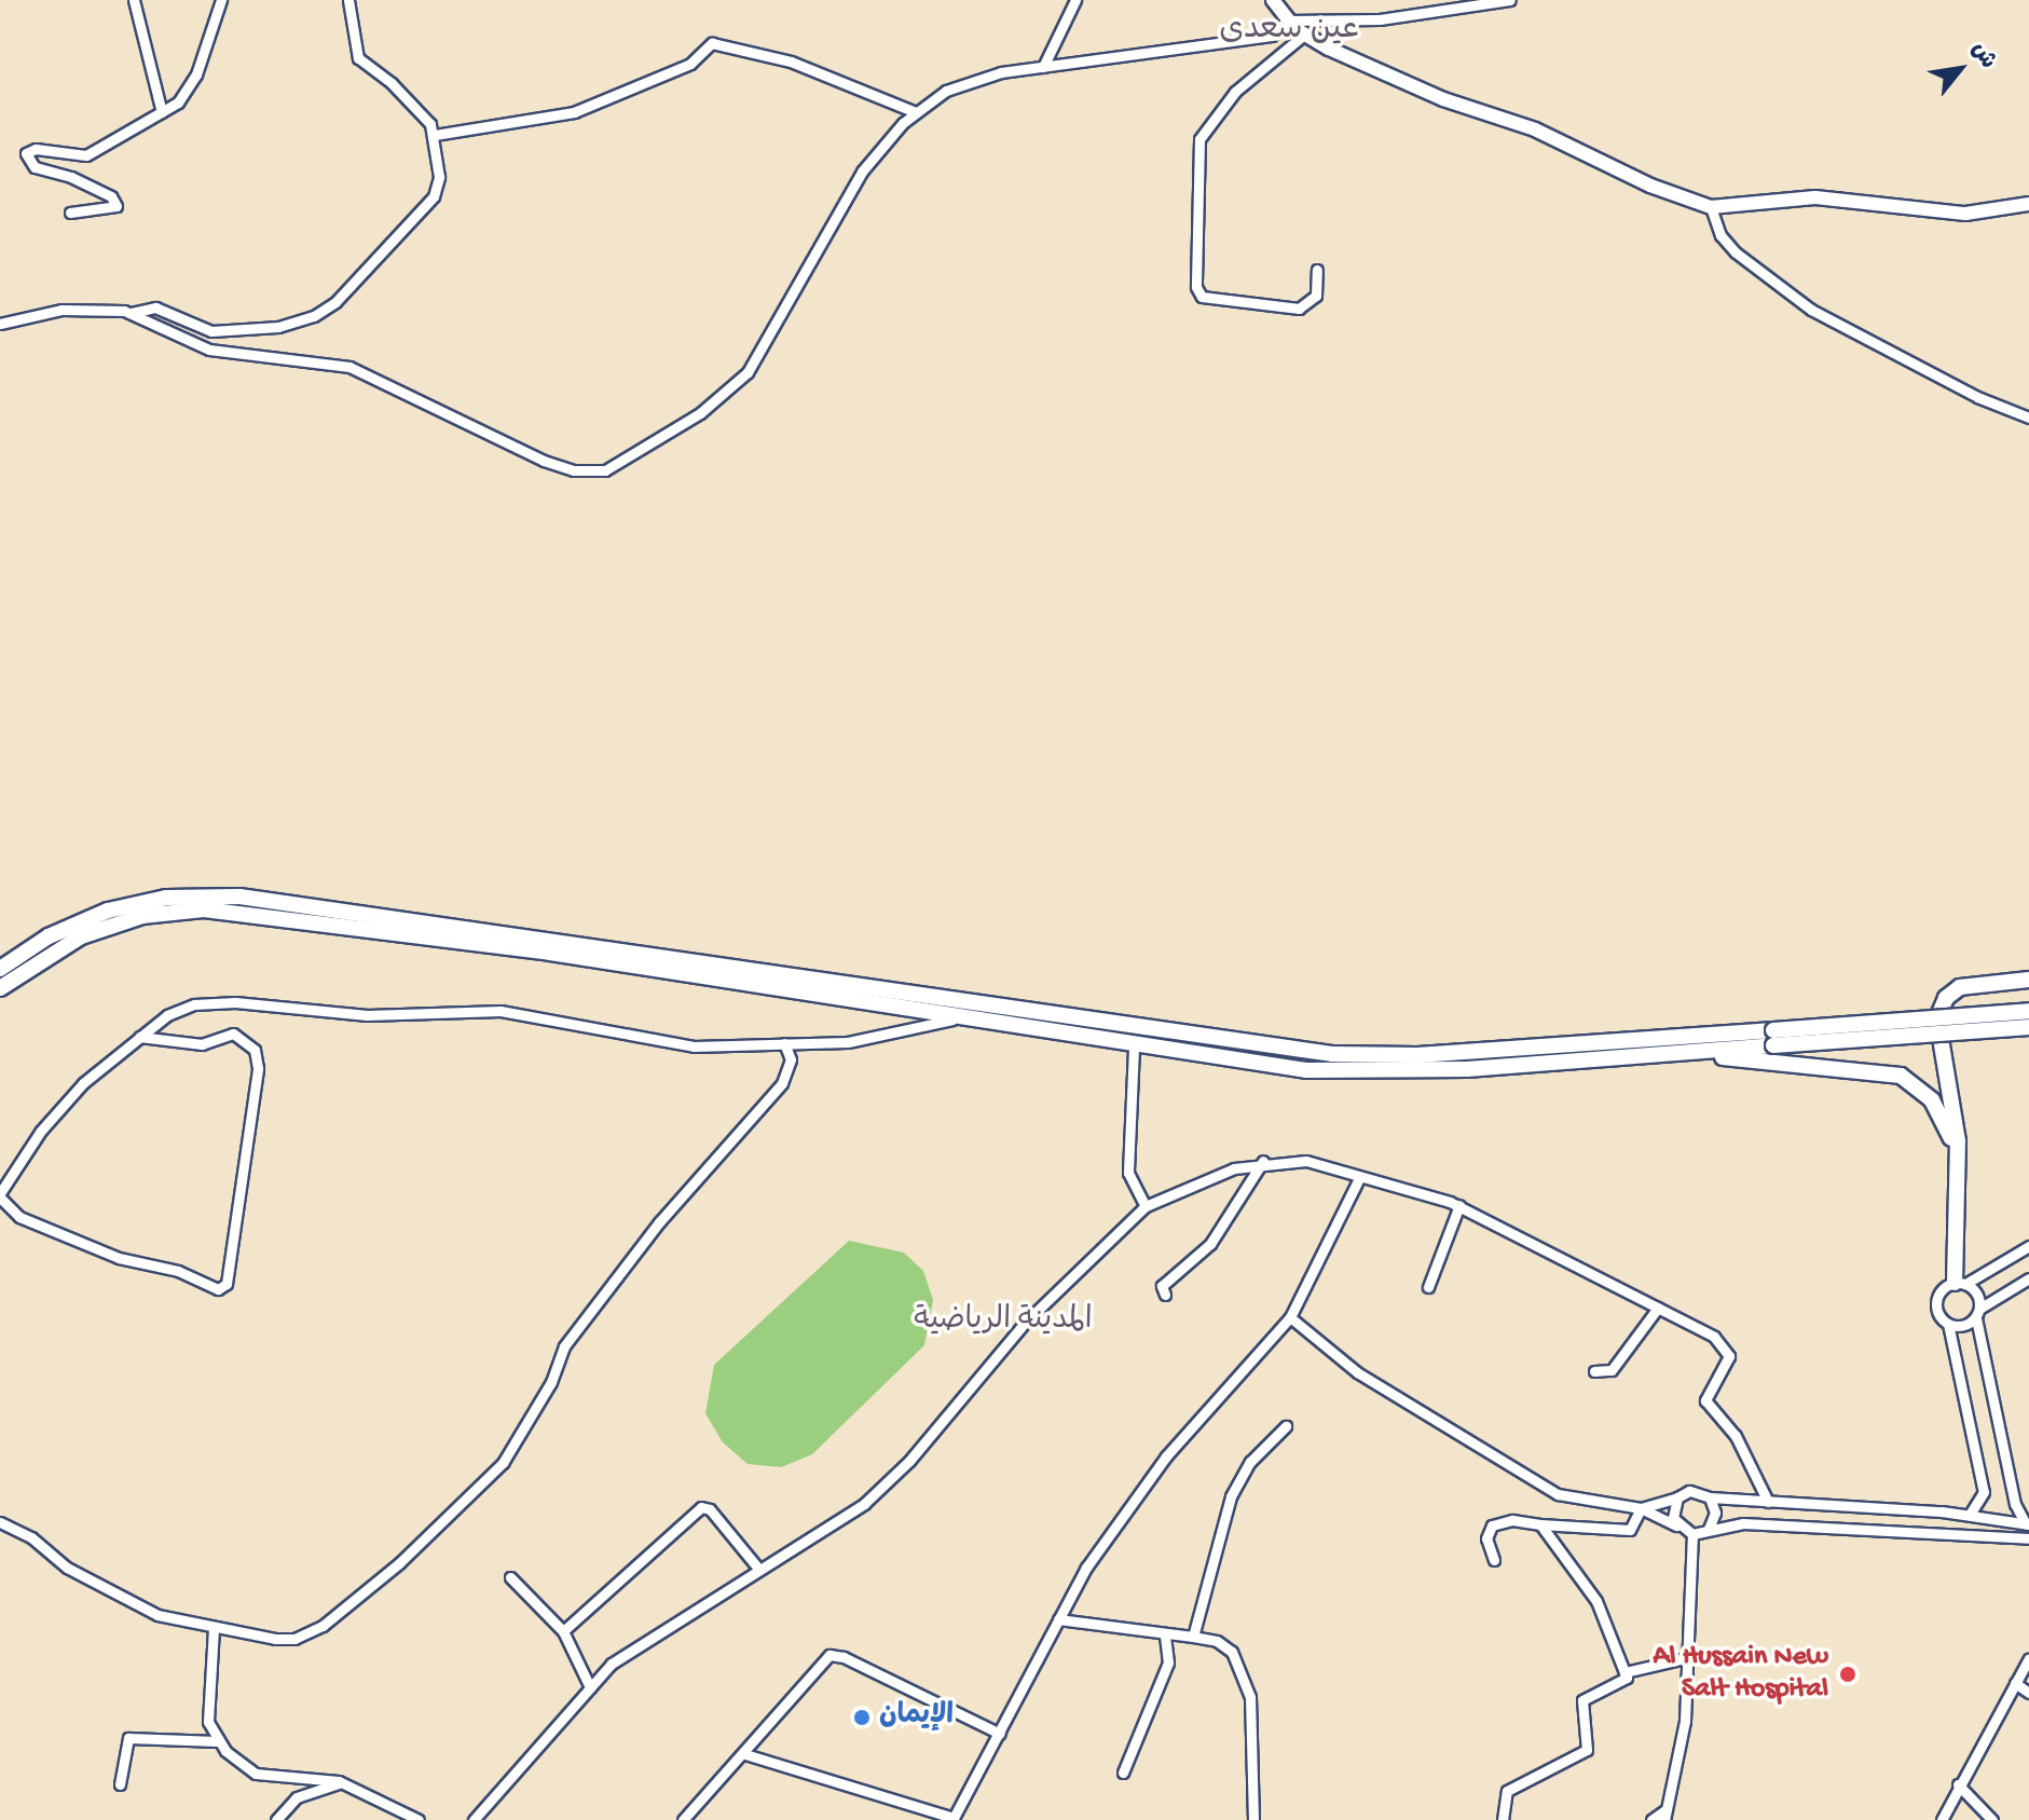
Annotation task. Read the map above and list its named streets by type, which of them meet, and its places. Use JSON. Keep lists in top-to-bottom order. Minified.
{"districts":["عين سعدى","المدينة الرياضية"],"places":["Al Hussain New Salt Hospital","الإيمان"],"north":"top right"}
